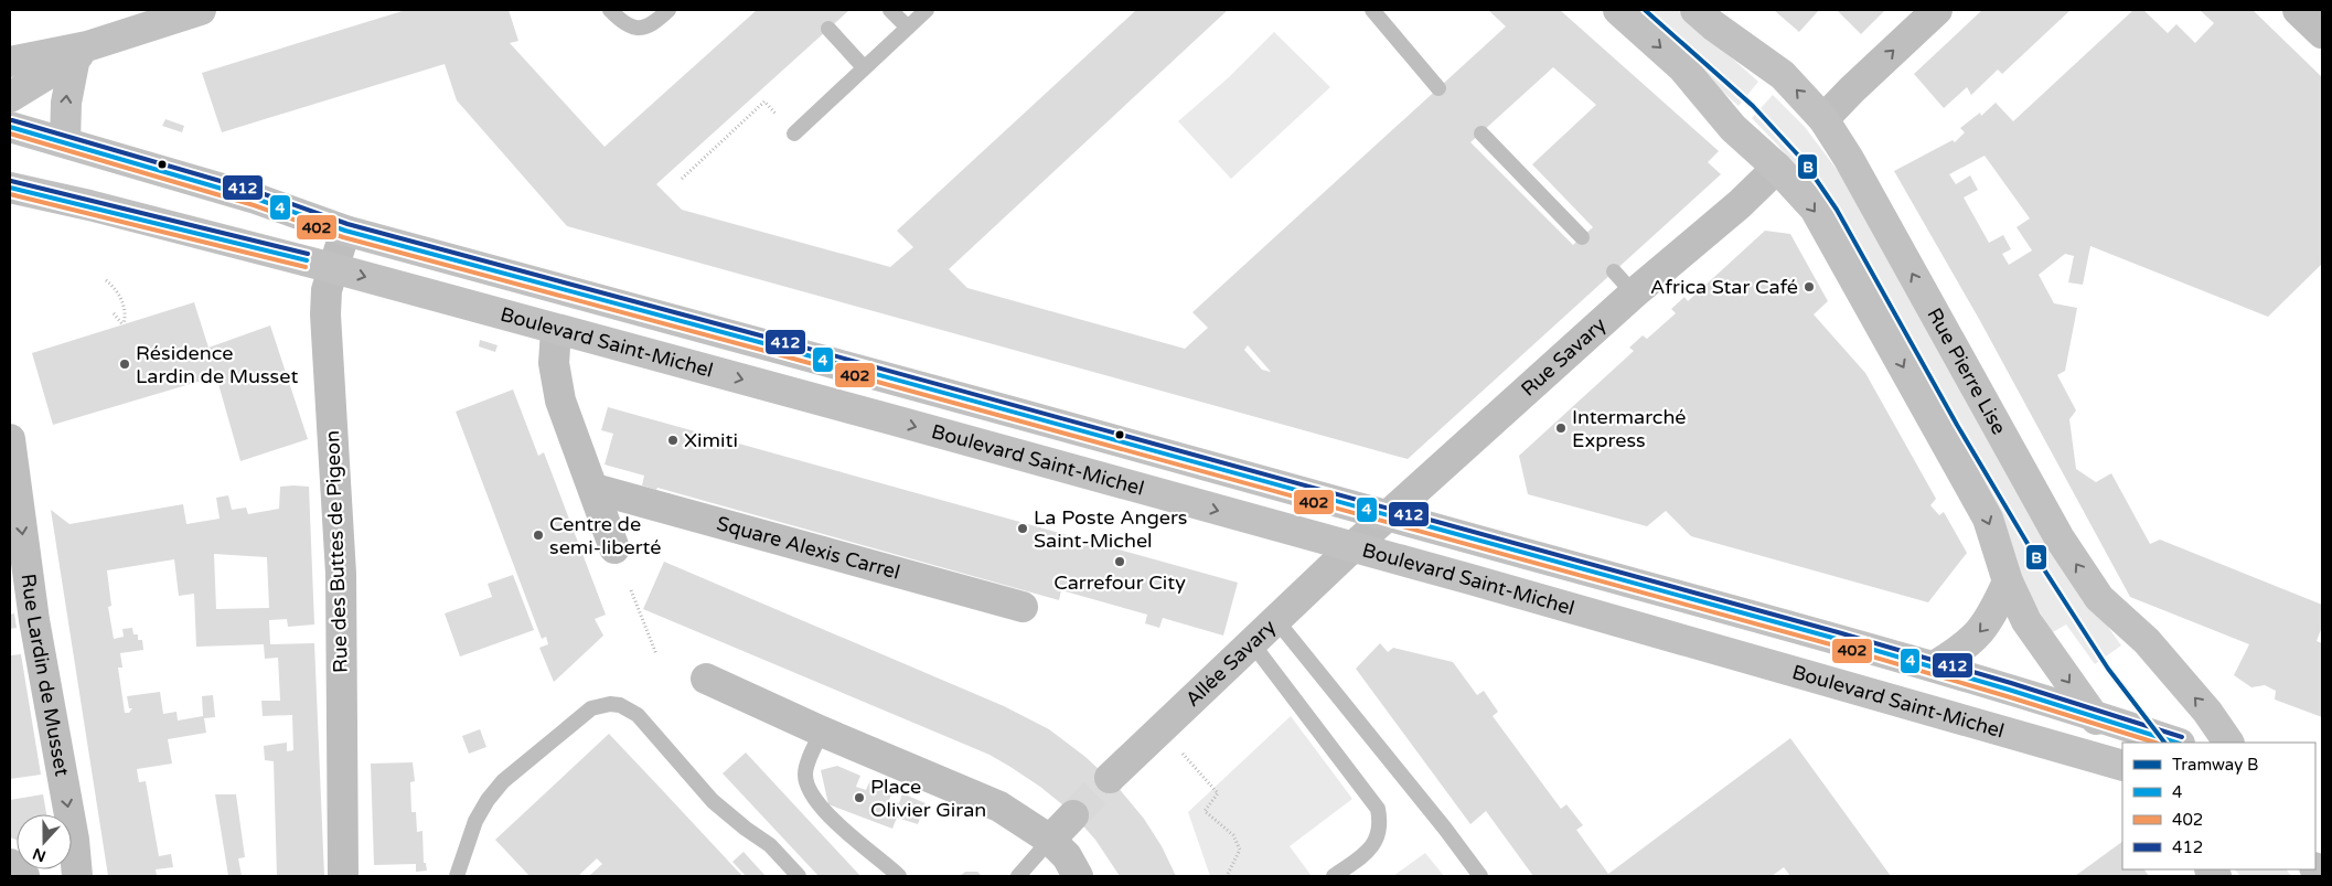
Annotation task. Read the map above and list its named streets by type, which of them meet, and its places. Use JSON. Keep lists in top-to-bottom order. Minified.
{"streets":{"main road":["Boulevard Saint-Michel","Rue Pierre Lise"],"street":["Rue Savary","Square Alexis Carrel","Rue des Buttes de Pigeon","Allée Savary","Rue Lardin de Musset"]},"crossings":[["Boulevard Saint-Michel","Rue Savary"],["Boulevard Saint-Michel","Rue des Buttes de Pigeon"],["Boulevard Saint-Michel","Allée Savary"],["Rue Savary","Allée Savary"]],"one_way":["Rue Lardin de Musset"],"places":["Africa Star Café","Résidence Lardin de Musset","Intermarché Express","Ximiti","La Poste Angers Saint-Michel","Centre de semi-liberté","Carrefour City","Place Olivier Giran"],"lines":["tram line B","transit line 412","transit line 4","transit line 402"],"legend":["Tramway B","4","402","412"],"north":"bottom"}
